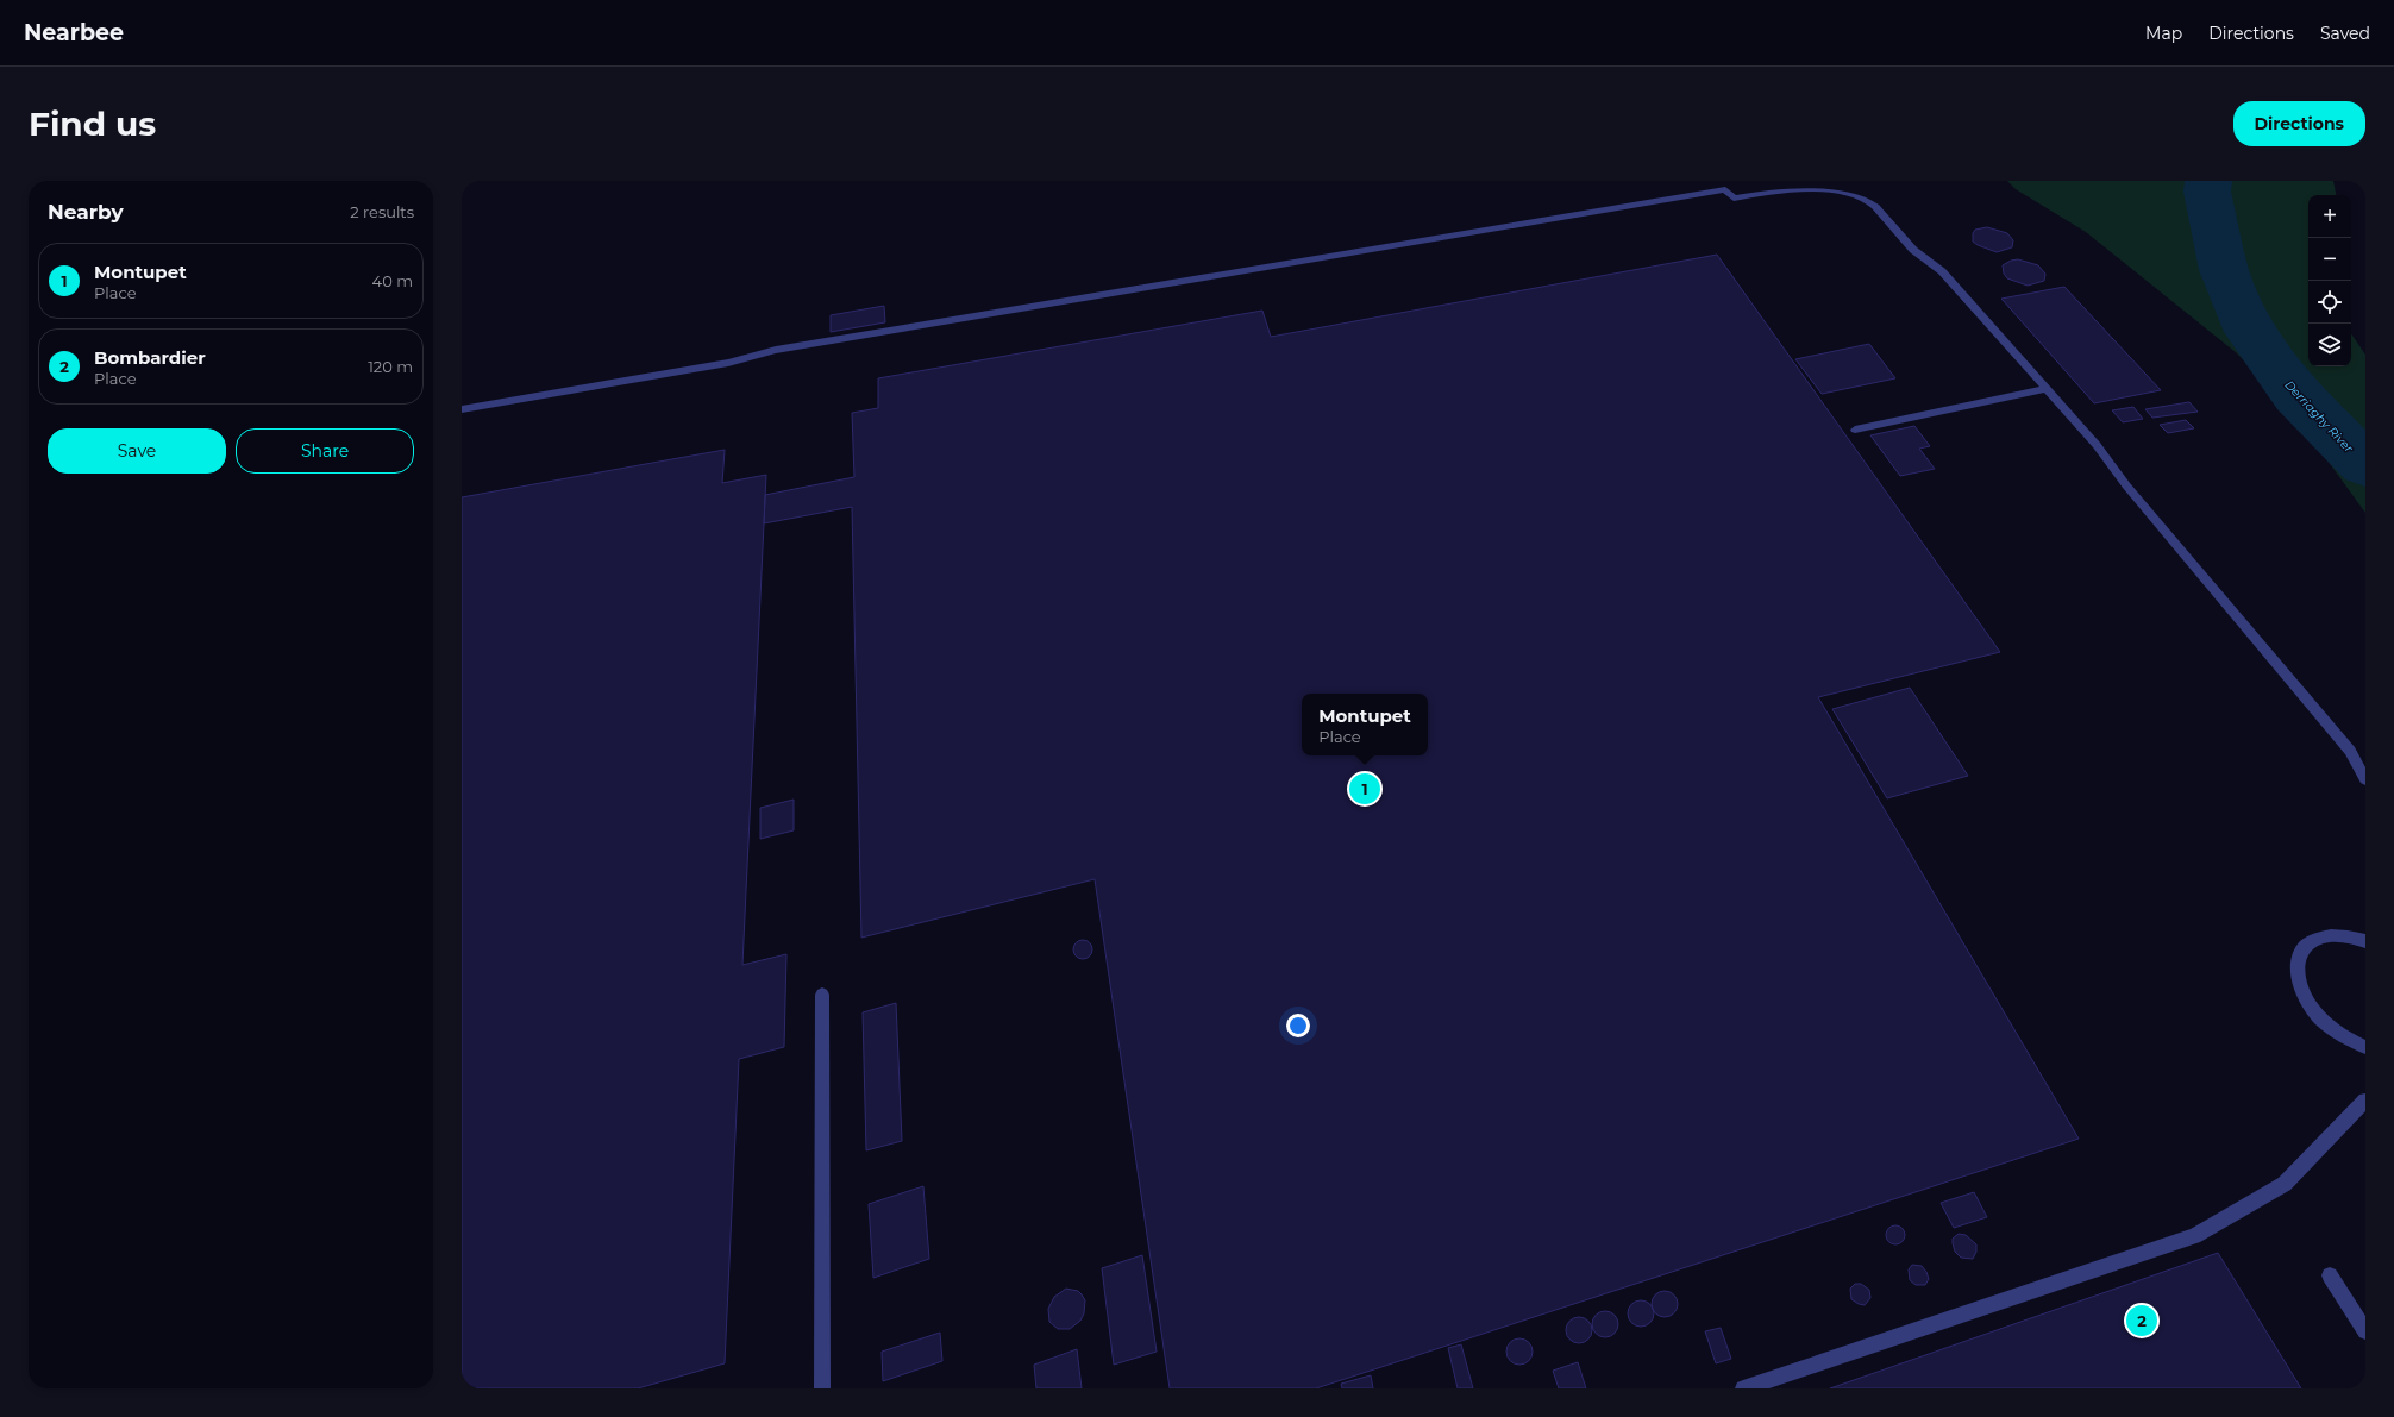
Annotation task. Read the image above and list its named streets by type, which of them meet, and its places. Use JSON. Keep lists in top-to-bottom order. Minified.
{"water":["Derriaghy River"],"page":{"header":"Nearbee","nav":["Map","Directions","Saved"],"buttons":["Directions",["Save","Share"]],"title":"Find us","heading":["Nearby","2 results"],"map_buttons":["+","−"],"list":[{"mark":"1","name":"Montupet","note":"Place","value":"40 m"},{"mark":"2","name":"Bombardier","note":"Place","value":"120 m"}],"popup":["Montupet","Place"],"pins":["1","2"]}}
